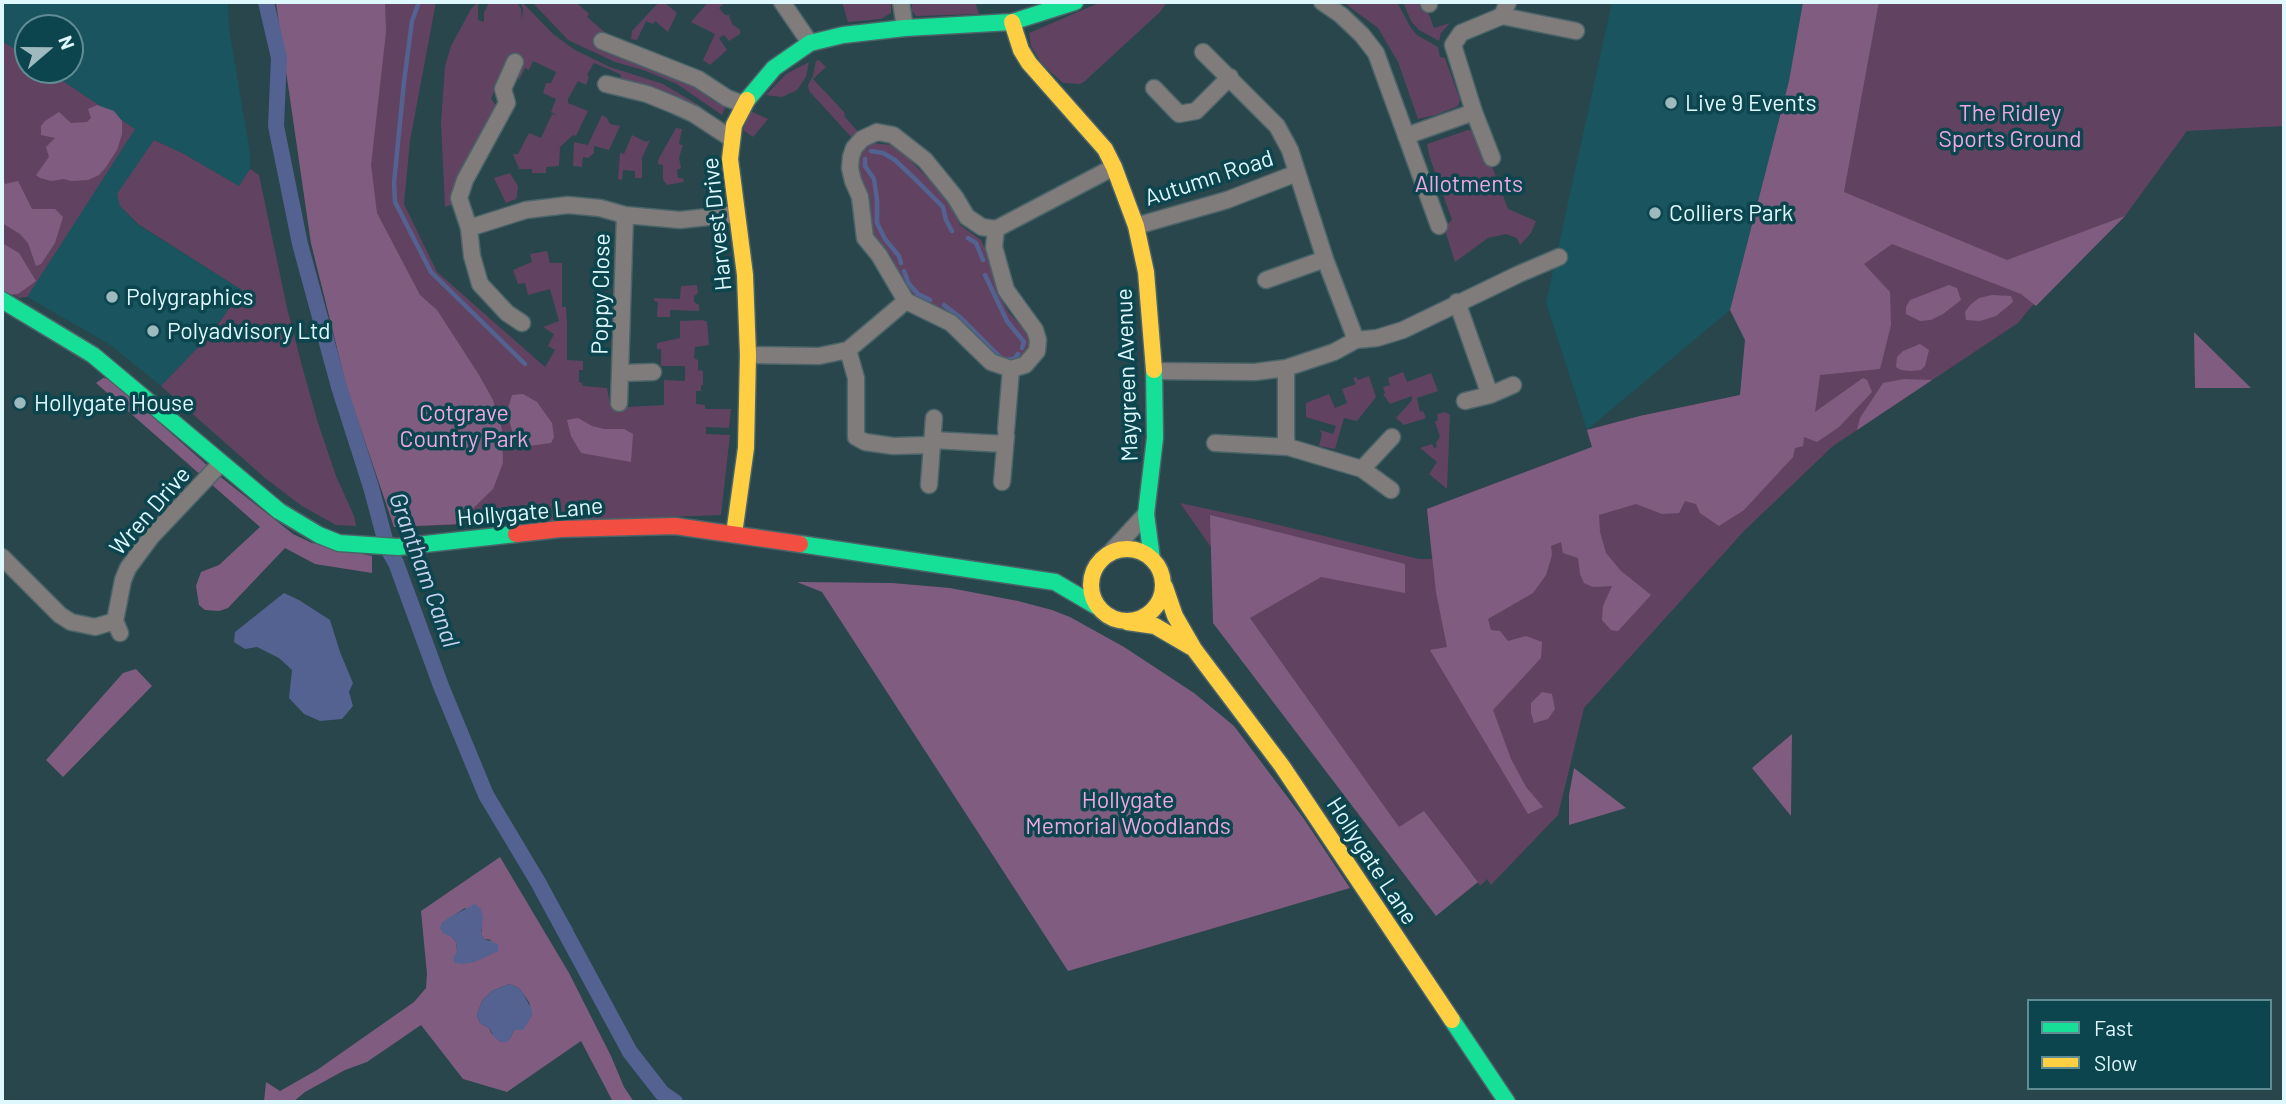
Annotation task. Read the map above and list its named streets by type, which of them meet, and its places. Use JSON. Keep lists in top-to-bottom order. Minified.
{"streets":{"street":["Autumn Road","Harvest Drive","Poppy Close","Maygreen Avenue","Wren Drive","Hollygate Lane"]},"crossings":[["Autumn Road","Maygreen Avenue"],["Harvest Drive","Maygreen Avenue"],["Harvest Drive","Hollygate Lane"],["Maygreen Avenue","Hollygate Lane"],["Wren Drive","Hollygate Lane"]],"water":["Grantham Canal"],"parks":["The Ridley Sports Ground","Allotments","Cotgrave Country Park","Hollygate Memorial Woodlands"],"places":["Live 9 Events","Colliers Park","Polygraphics","Polyadvisory Ltd","Hollygate House"],"legend":["Fast","Slow"],"north":"right"}
